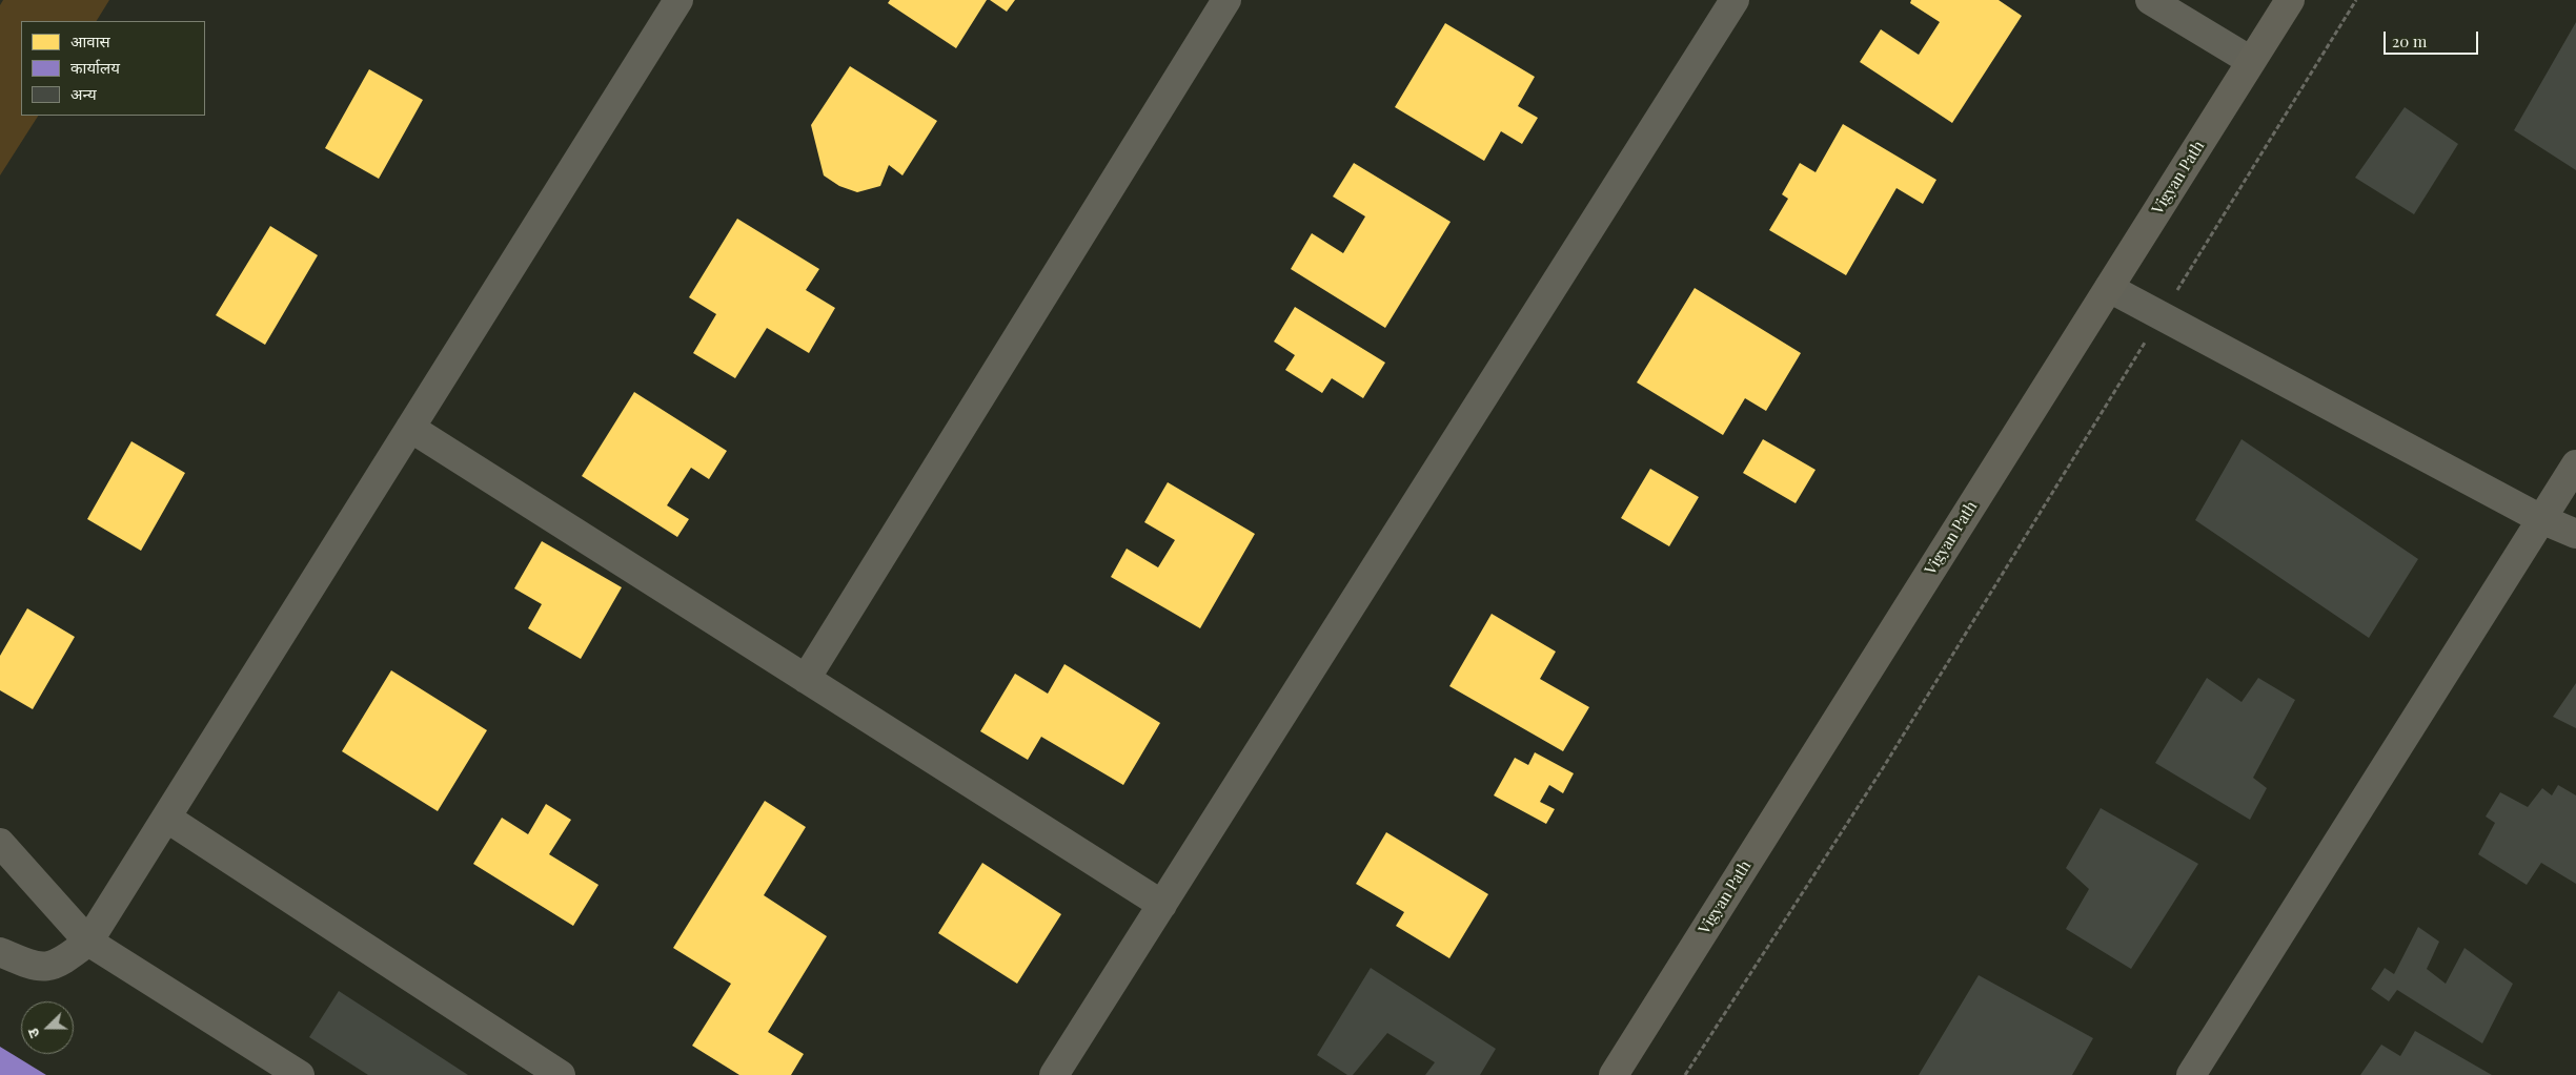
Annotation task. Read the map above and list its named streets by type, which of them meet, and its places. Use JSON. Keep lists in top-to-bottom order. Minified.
{"streets":{"main road":["Vigyan Path"]},"legend":["आवास","कार्यालय","अन्य"],"scale_bar":"20 m","north":"left"}
